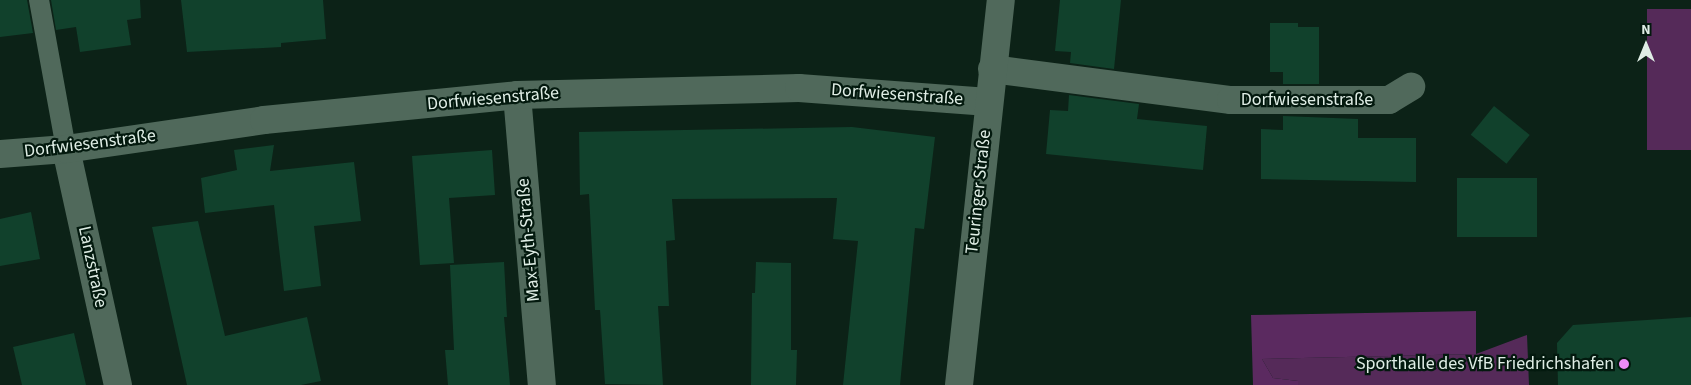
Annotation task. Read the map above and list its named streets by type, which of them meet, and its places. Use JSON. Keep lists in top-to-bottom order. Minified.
{"streets":{"street":["Dorfwiesenstraße","Teuringer Straße","Max-Eyth-Straße","Lanzstraße"]},"crossings":[["Dorfwiesenstraße","Teuringer Straße"],["Dorfwiesenstraße","Max-Eyth-Straße"],["Dorfwiesenstraße","Lanzstraße"]],"places":["Sporthalle des VfB Friedrichshafen"],"north":"top"}
